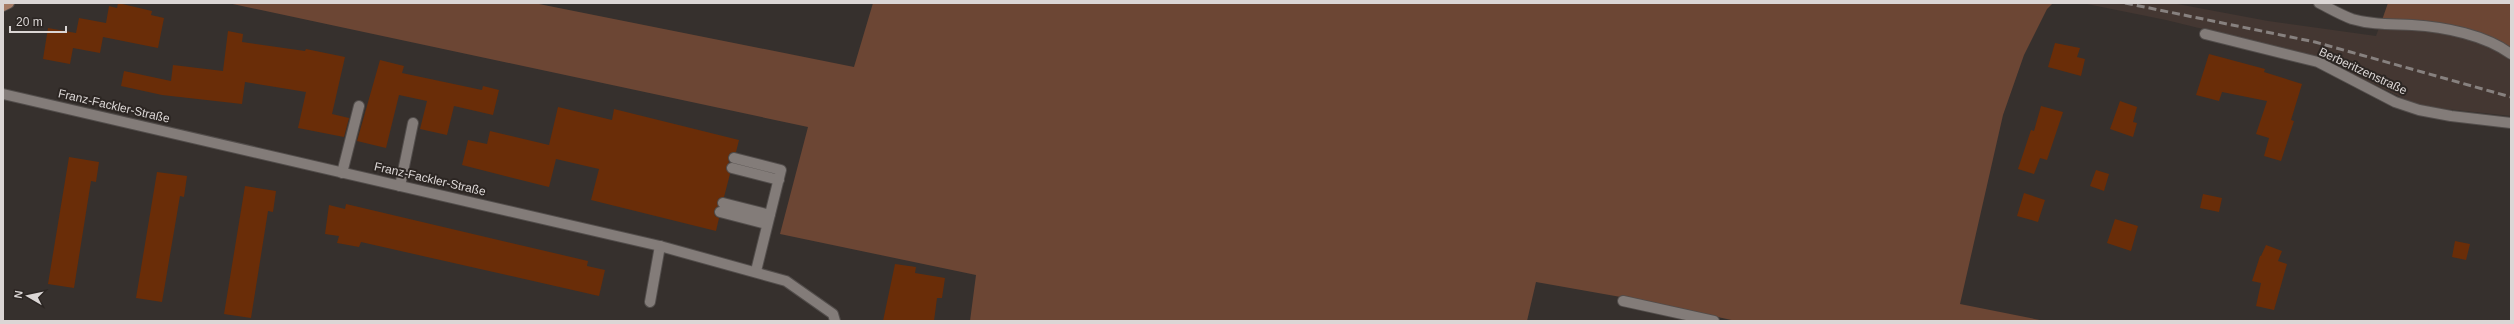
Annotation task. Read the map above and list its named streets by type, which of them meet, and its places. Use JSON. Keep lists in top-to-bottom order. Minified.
{"streets":{"street":["Berberitzenstraße","Franz-Fackler-Straße"]},"scale_bar":"20 m","north":"left"}
